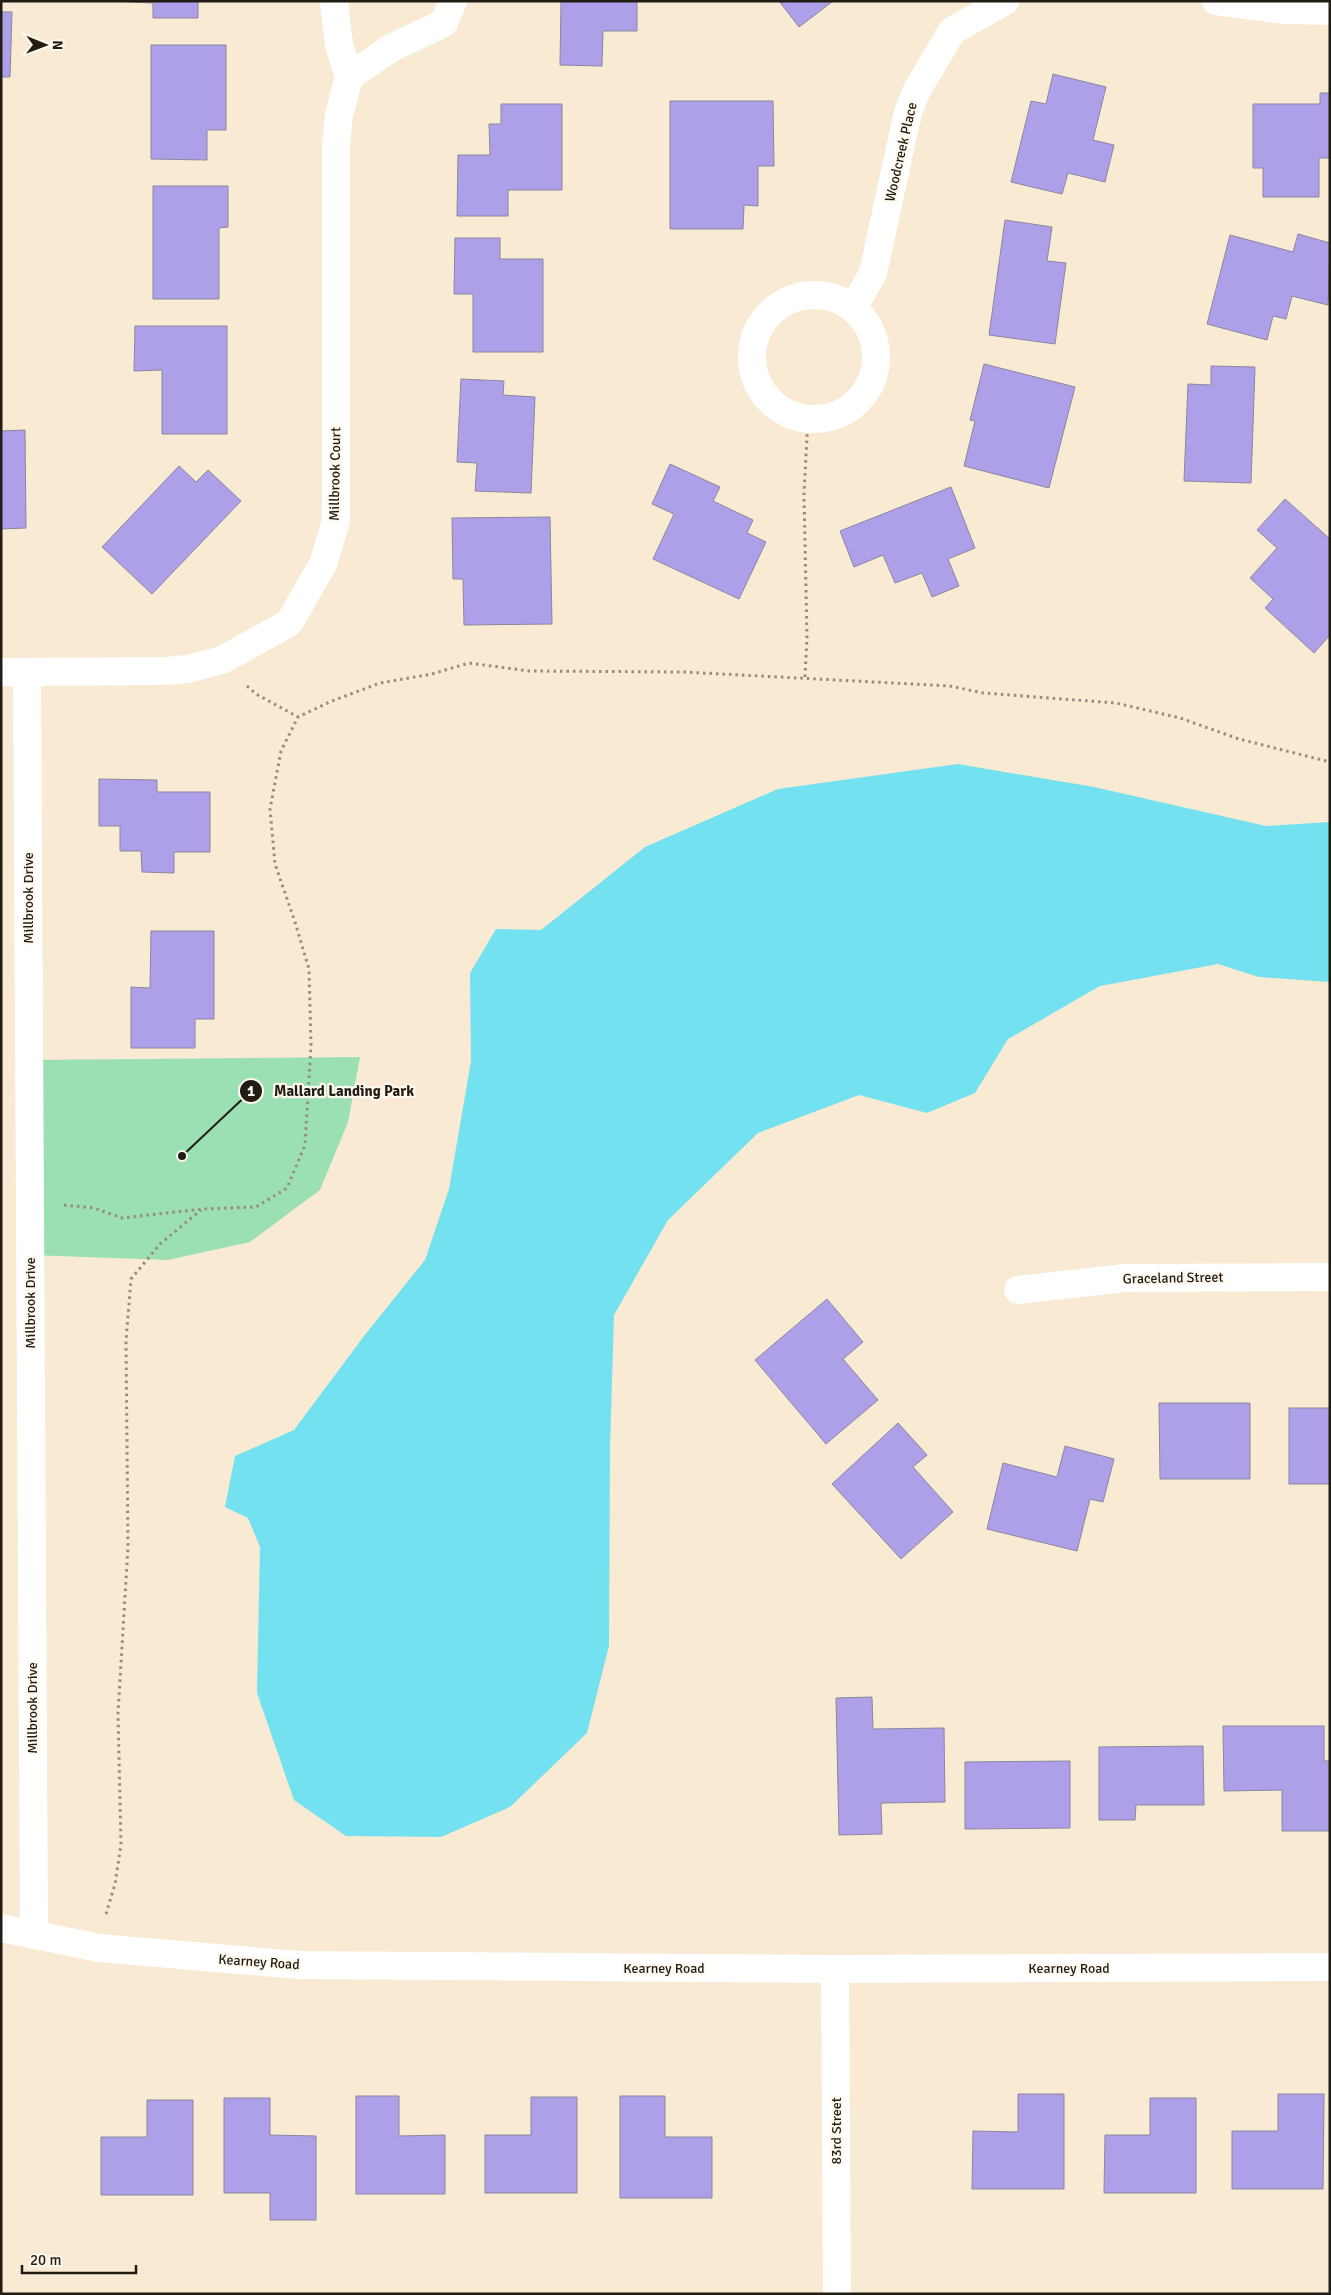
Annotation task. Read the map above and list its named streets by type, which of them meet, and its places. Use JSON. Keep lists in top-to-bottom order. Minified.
{"streets":{"street":["Woodcreek Place","Millbrook Court","Millbrook Drive","Graceland Street","Kearney Road","83rd Street"]},"crossings":[["Millbrook Court","Millbrook Drive"],["Millbrook Drive","Kearney Road"],["Kearney Road","83rd Street"]],"places":["Mallard Landing Park"],"scale_bar":"20 m","north":"right"}
